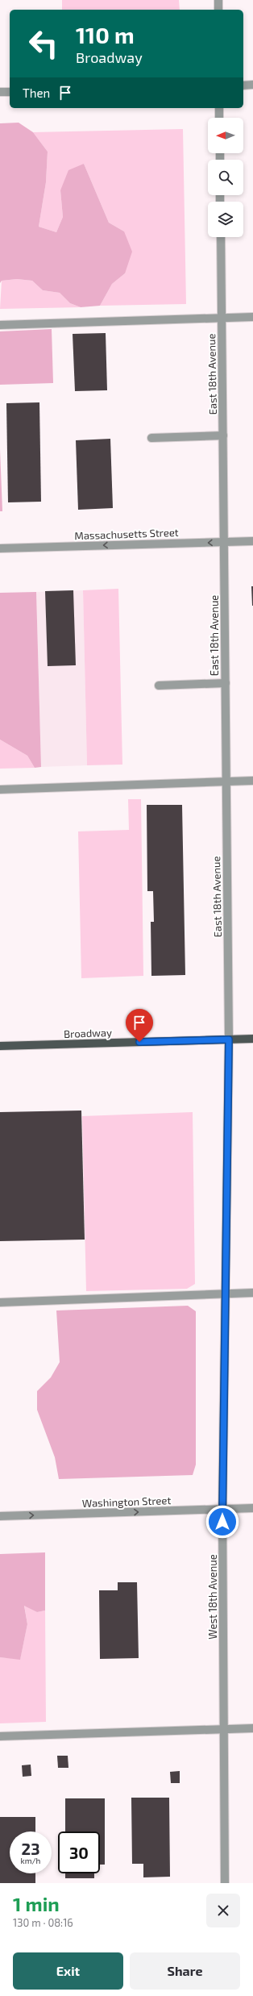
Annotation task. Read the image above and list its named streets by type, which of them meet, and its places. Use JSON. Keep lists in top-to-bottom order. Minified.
{"streets":{"main road":["Broadway"],"street":["East 18th Avenue","Massachusetts Street","Washington Street","West 18th Avenue"]},"crossings":[["East 18th Avenue","Massachusetts Street"],["East 18th Avenue","Broadway"],["East 18th Avenue","West 18th Avenue"],["Broadway","West 18th Avenue"],["Washington Street","West 18th Avenue"]],"one_way":["Massachusetts Street","Washington Street"],"north":"left","page":{"turn":["110 m","Broadway"],"then":"Then","speed":"23 km/h","limit":"30","heading":["1 min","130 m · 08:16"],"buttons":["Exit","Share"]}}
